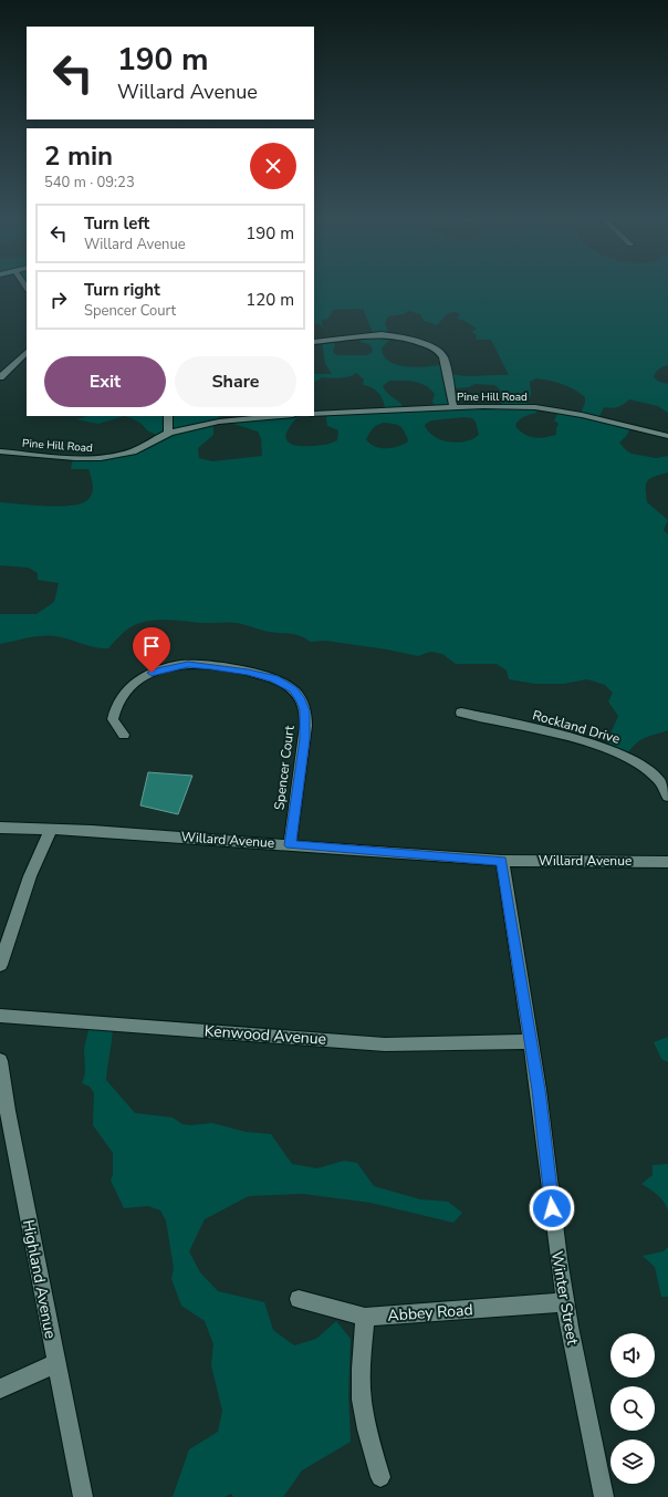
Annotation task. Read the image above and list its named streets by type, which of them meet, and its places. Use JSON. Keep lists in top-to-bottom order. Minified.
{"streets":{"street":["Pine Hill Road","Rockland Drive","Spencer Court","Willard Avenue","Kenwood Avenue","Highland Avenue","Winter Street","Abbey Road"]},"crossings":[["Spencer Court","Willard Avenue"],["Willard Avenue","Winter Street"],["Kenwood Avenue","Winter Street"],["Winter Street","Abbey Road"]],"page":{"turn":["190 m","Willard Avenue"],"heading":["2 min","540 m · 09:23"],"list":[{"name":"Turn left","note":"Willard Avenue","value":"190 m"},{"name":"Turn right","note":"Spencer Court","value":"120 m"}],"buttons":["Exit","Share"]}}
